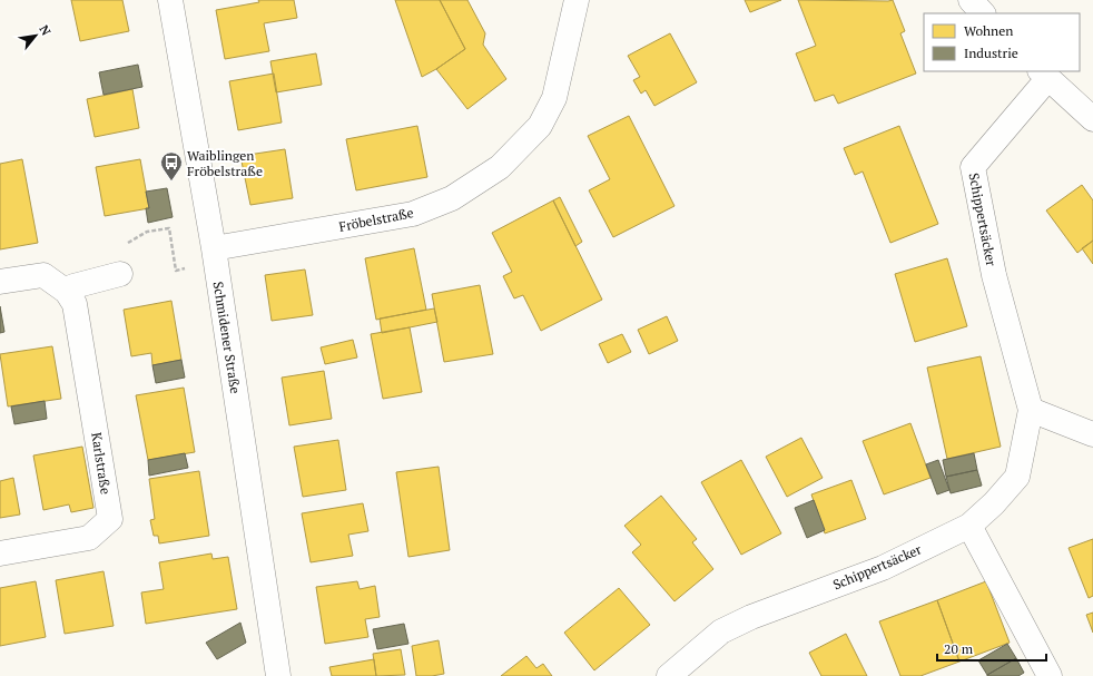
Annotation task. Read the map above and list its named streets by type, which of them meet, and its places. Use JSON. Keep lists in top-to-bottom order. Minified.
{"streets":{"street":["Fröbelstraße","Schippertsäcker","Schmidener Straße","Karlstraße"]},"crossings":[["Fröbelstraße","Schmidener Straße"]],"places":{"bus stop":["Waiblingen Fröbelstraße"]},"legend":["Wohnen","Industrie"],"scale_bar":"20 m","north":"top right"}
